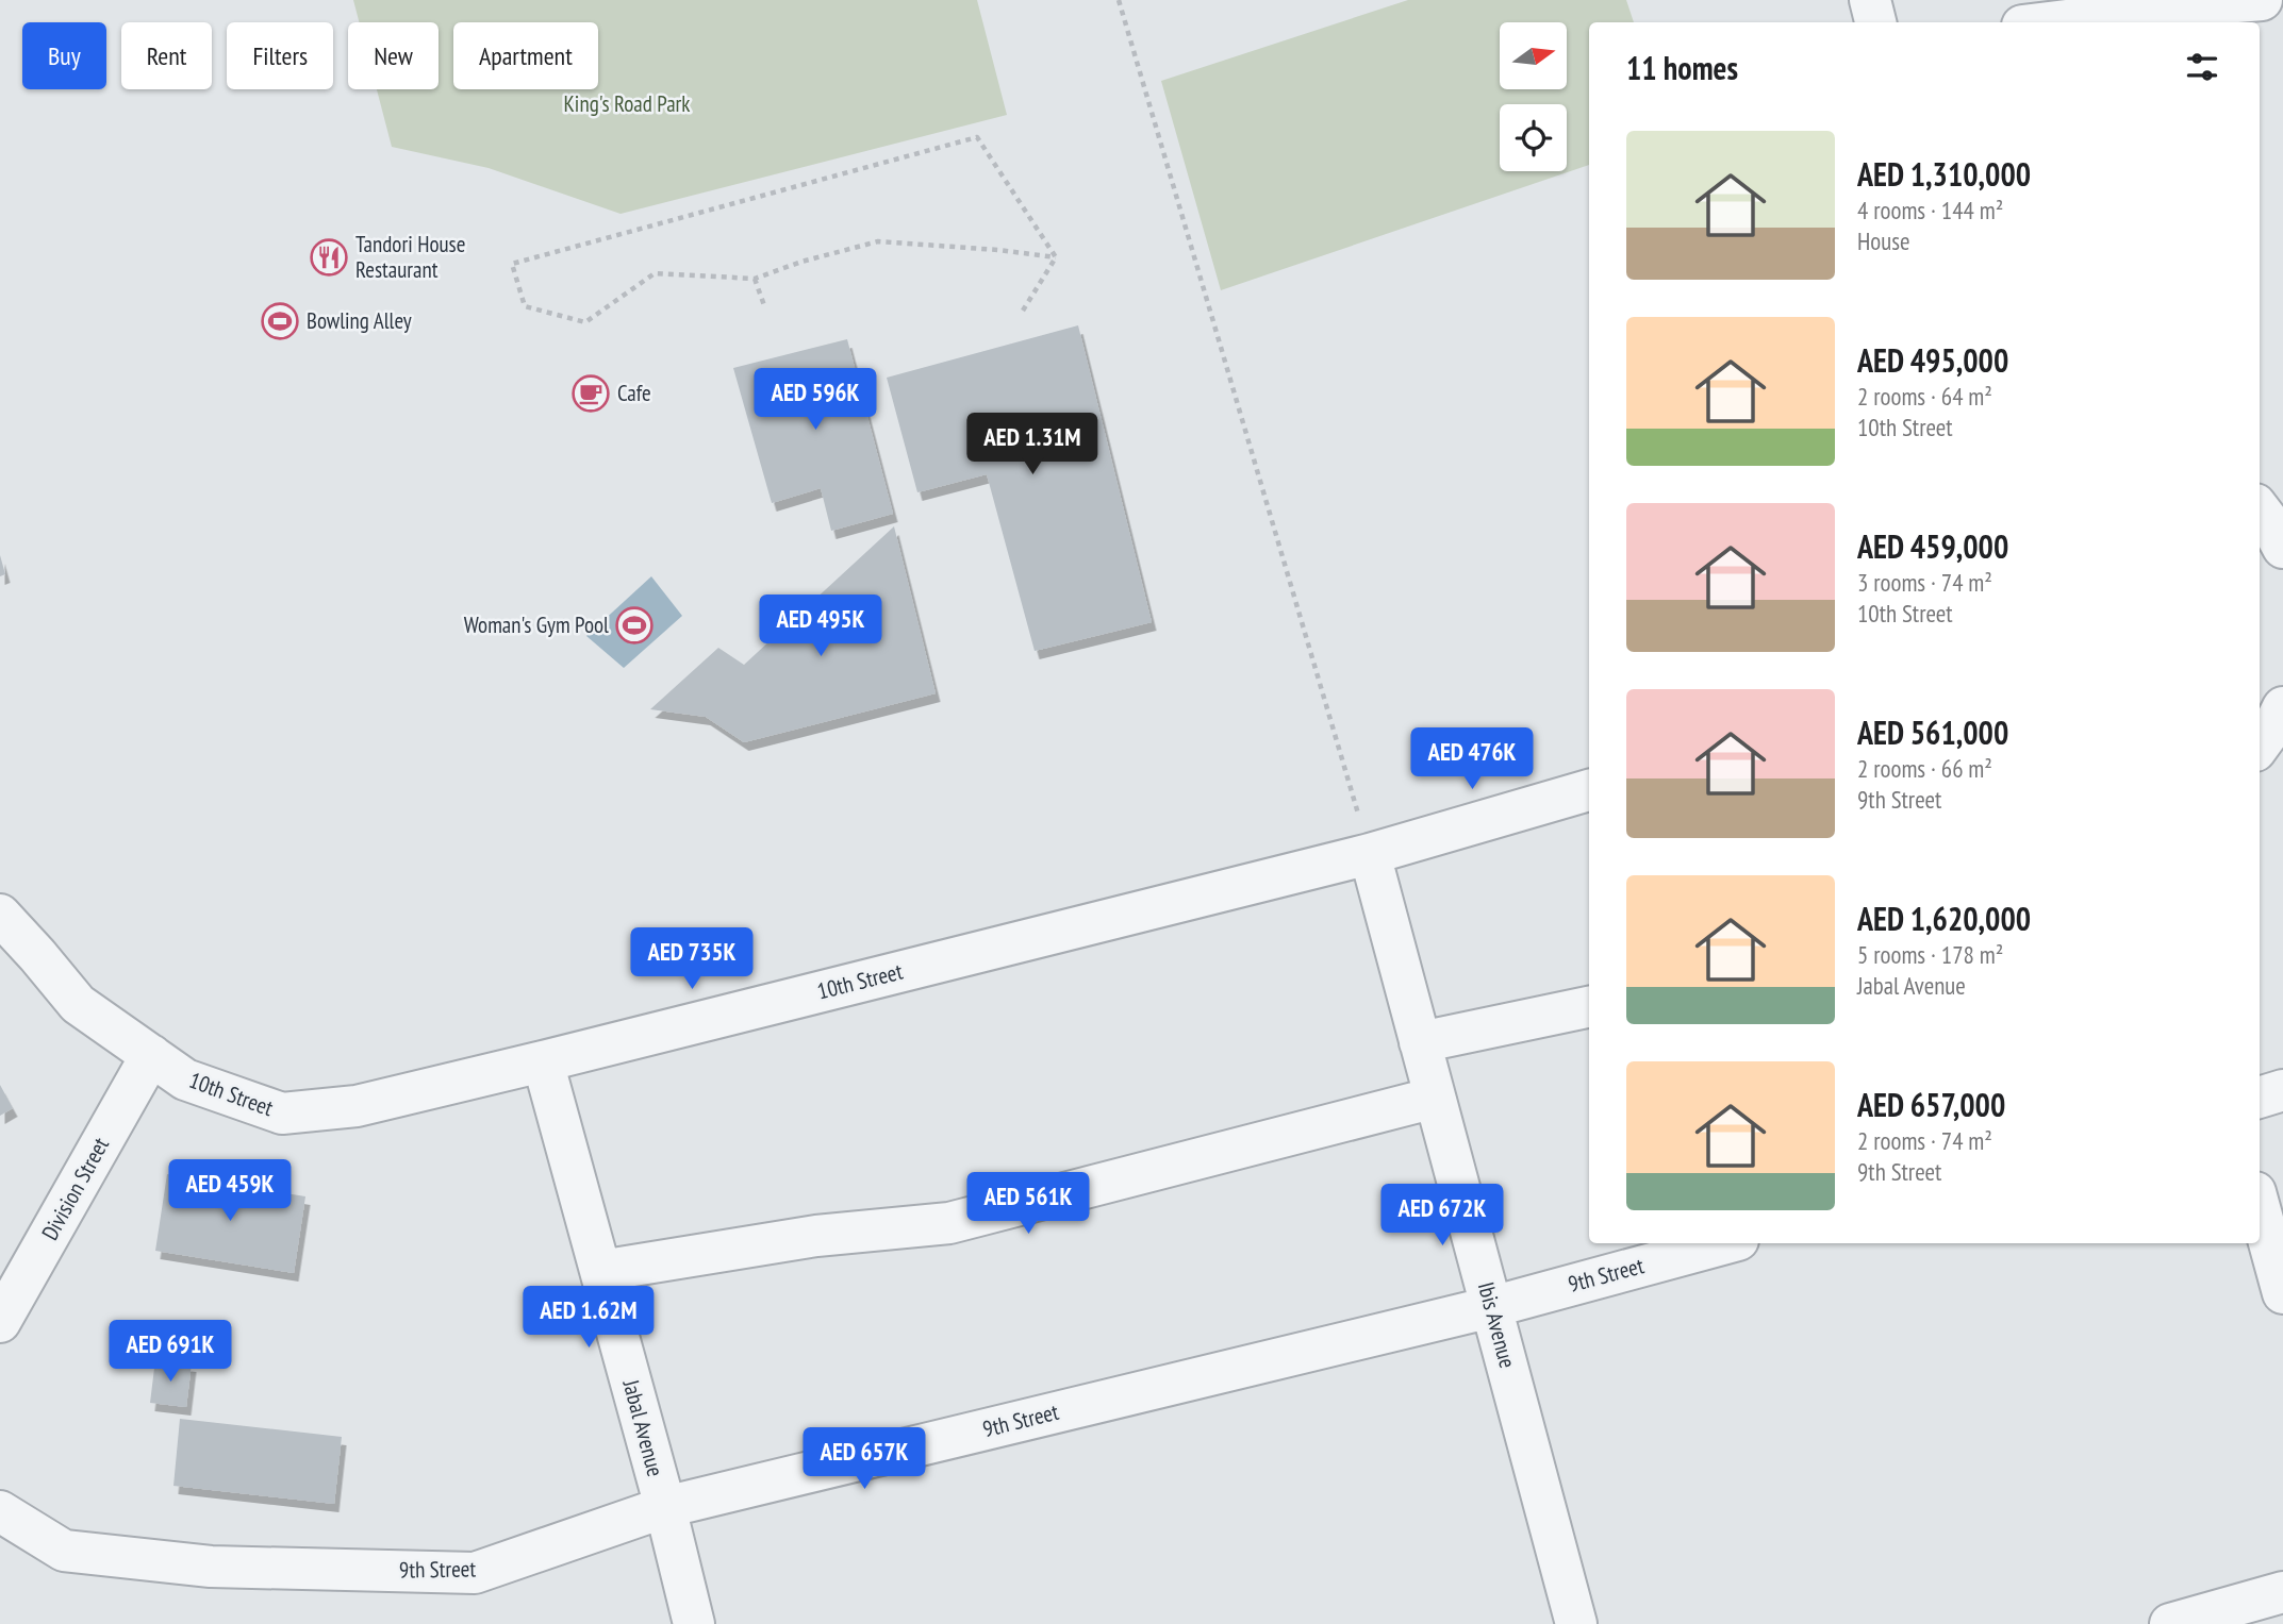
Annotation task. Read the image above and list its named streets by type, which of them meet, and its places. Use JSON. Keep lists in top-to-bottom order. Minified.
{"streets":{"street":["10th Street","Division Street","9th Street","Ibis Avenue","Jabal Avenue"]},"crossings":[["10th Street","Division Street"],["10th Street","Ibis Avenue"],["10th Street","Jabal Avenue"],["9th Street","Ibis Avenue"],["9th Street","Jabal Avenue"]],"parks":["King's Road Park"],"places":{"restaurant":["Tandori House Restaurant"],"sports":["Bowling Alley","Woman's Gym Pool"],"cafe":["Cafe"]},"north":"right","page":{"chip":["Buy","Rent","Filters","New","Apartment"],"heading":"11 homes","list":[{"name":"AED 1,310,000","note":"4 rooms · 144 m² · House"},{"name":"AED 495,000","note":"2 rooms · 64 m² · 10th Street"},{"name":"AED 459,000","note":"3 rooms · 74 m² · 10th Street"},{"name":"AED 561,000","note":"2 rooms · 66 m² · 9th Street"},{"name":"AED 1,620,000","note":"5 rooms · 178 m² · Jabal Avenue"},{"name":"AED 657,000","note":"2 rooms · 74 m² · 9th Street"}],"price":["AED 596K","AED 1.31M","AED 495K","AED 476K","AED 735K","AED 459K","AED 561K","AED 672K","AED 1.62M","AED 691K","AED 657K"]}}
